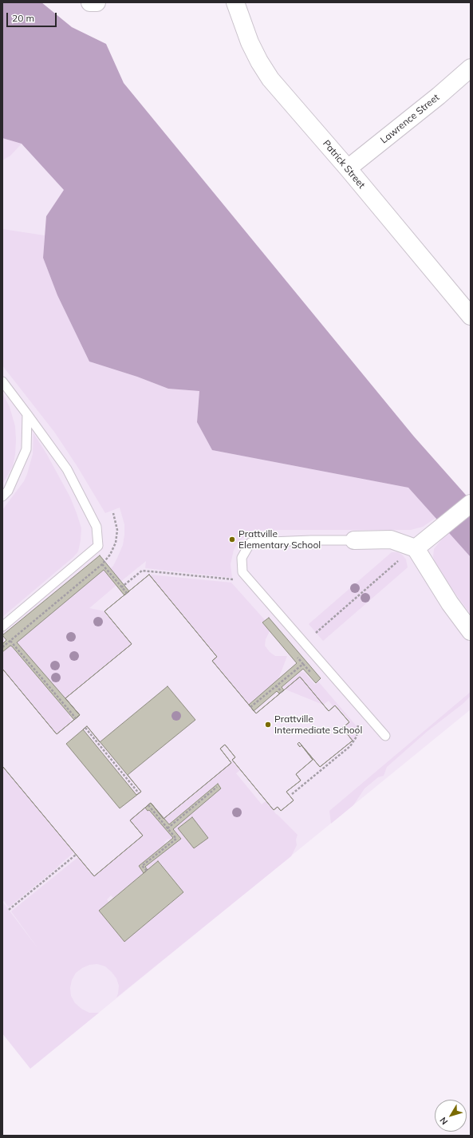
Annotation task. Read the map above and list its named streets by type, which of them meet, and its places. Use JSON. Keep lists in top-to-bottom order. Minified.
{"streets":{"street":["Lawrence Street","Patrick Street"]},"crossings":[["Lawrence Street","Patrick Street"]],"places":["Prattville Elementary School","Prattville Intermediate School"],"scale_bar":"20 m","north":"bottom left"}
